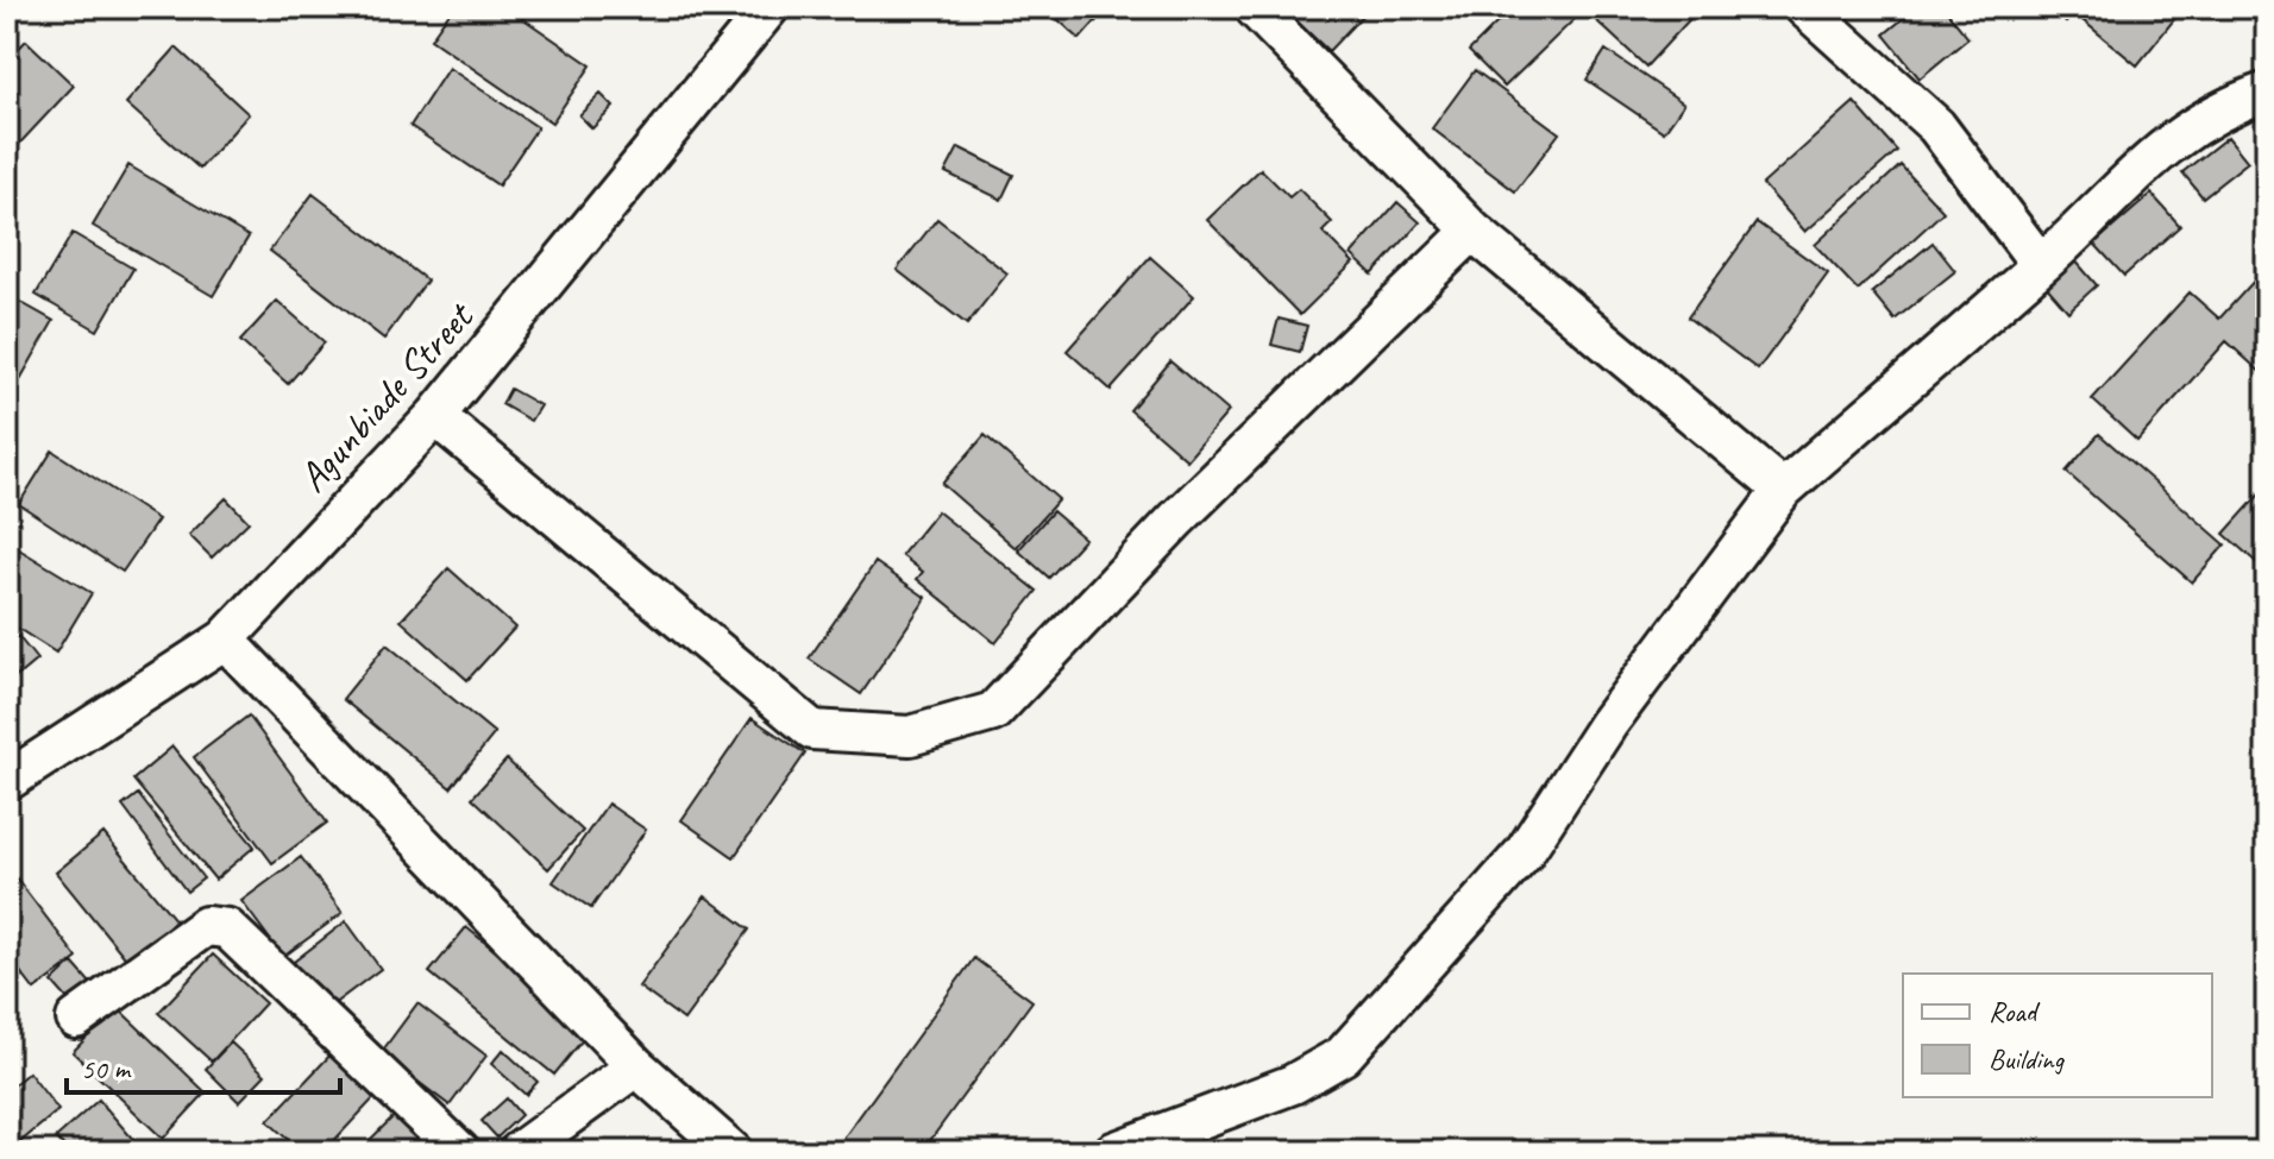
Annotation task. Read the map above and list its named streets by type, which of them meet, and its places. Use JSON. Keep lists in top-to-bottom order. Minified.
{"streets":{"street":["Agunbiade Street"]},"legend":["Road","Building"],"scale_bar":"50 m"}
